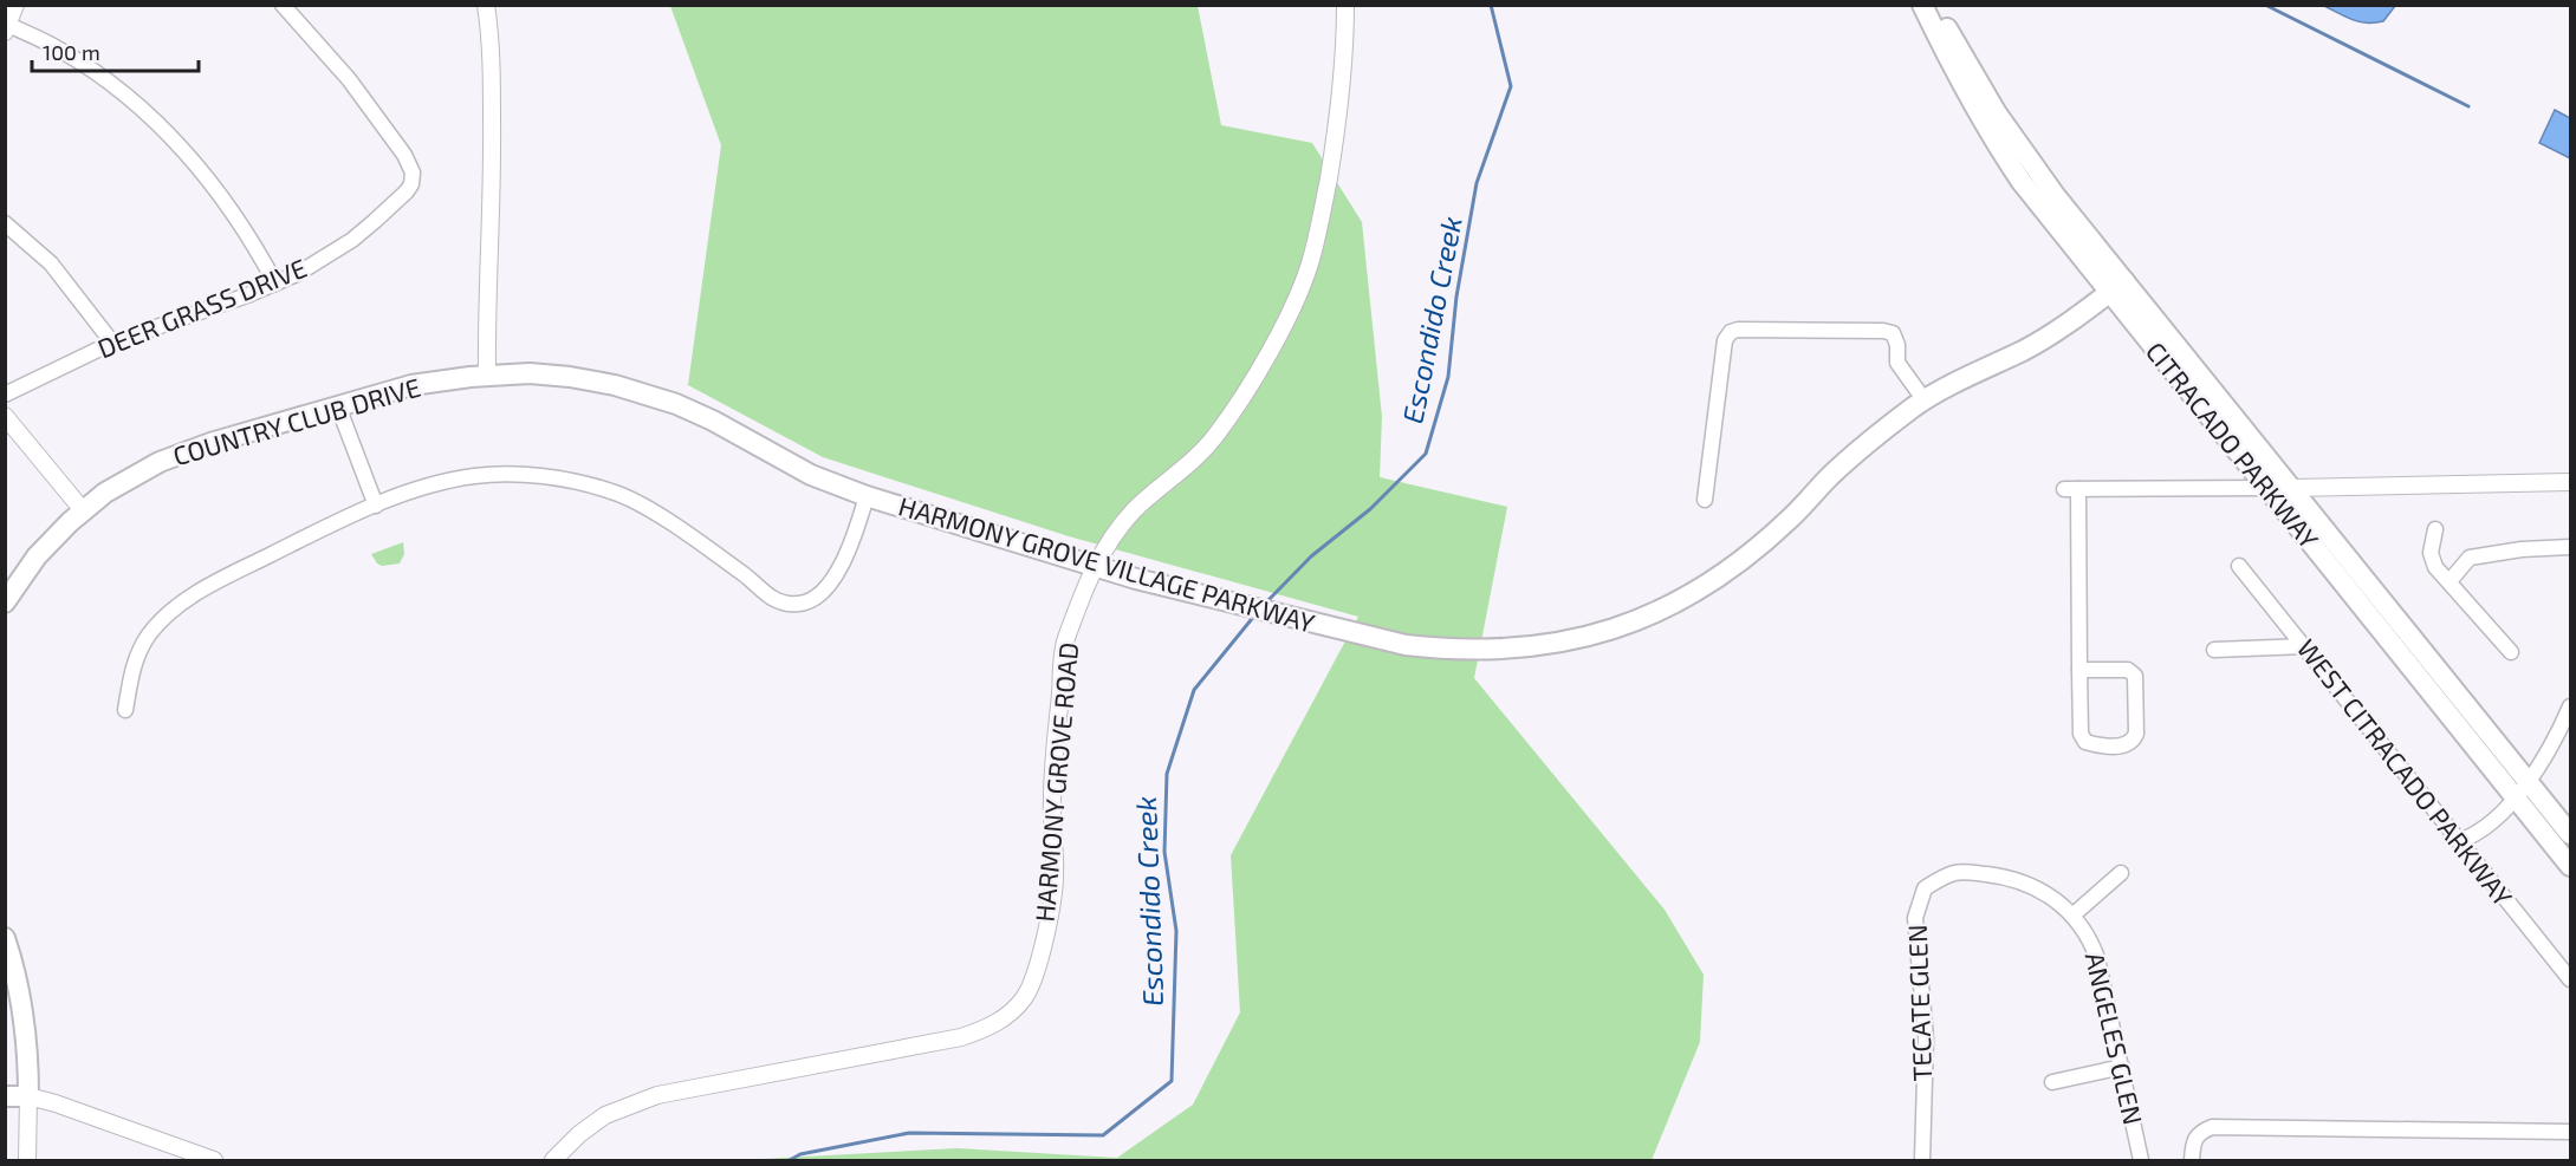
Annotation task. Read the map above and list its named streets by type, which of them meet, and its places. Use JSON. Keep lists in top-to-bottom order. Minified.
{"streets":{"main road":["COUNTRY CLUB DRIVE","CITRACADO PARKWAY","HARMONY GROVE VILLAGE PARKWAY"],"street":["DEER GRASS DRIVE","WEST CITRACADO PARKWAY","HARMONY GROVE ROAD","TECATE GLEN","ANGELES GLEN"]},"crossings":[["COUNTRY CLUB DRIVE","HARMONY GROVE VILLAGE PARKWAY"],["CITRACADO PARKWAY","HARMONY GROVE VILLAGE PARKWAY"],["HARMONY GROVE VILLAGE PARKWAY","HARMONY GROVE ROAD"],["TECATE GLEN","ANGELES GLEN"]],"water":["Escondido Creek"],"scale_bar":"100 m"}
